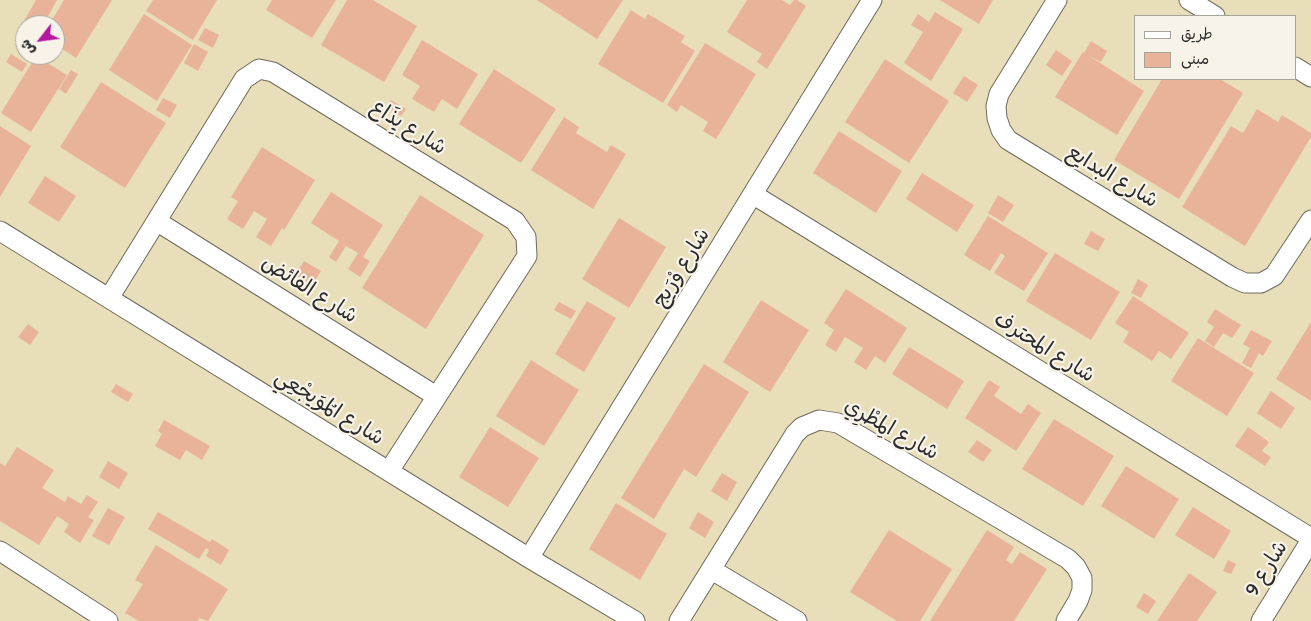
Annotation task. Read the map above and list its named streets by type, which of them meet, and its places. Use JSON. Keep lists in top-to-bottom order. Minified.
{"streets":{"street":["شارع يِذَاع","شارع البدايع","شارع وْرَيج","شارع الفائض","شارع المحترف","شارع المُوَيجْعِي","شارع المِطْرِي","شارع 9"]},"crossings":[["شارع يِذَاع","شارع الفائض"],["شارع يِذَاع","شارع المُوَيجْعِي"],["شارع وْرَيج","شارع المحترف"],["شارع وْرَيج","شارع المُوَيجْعِي"],["شارع المحترف","شارع 9"]],"legend":["طريق","مبنى"],"north":"bottom left"}
